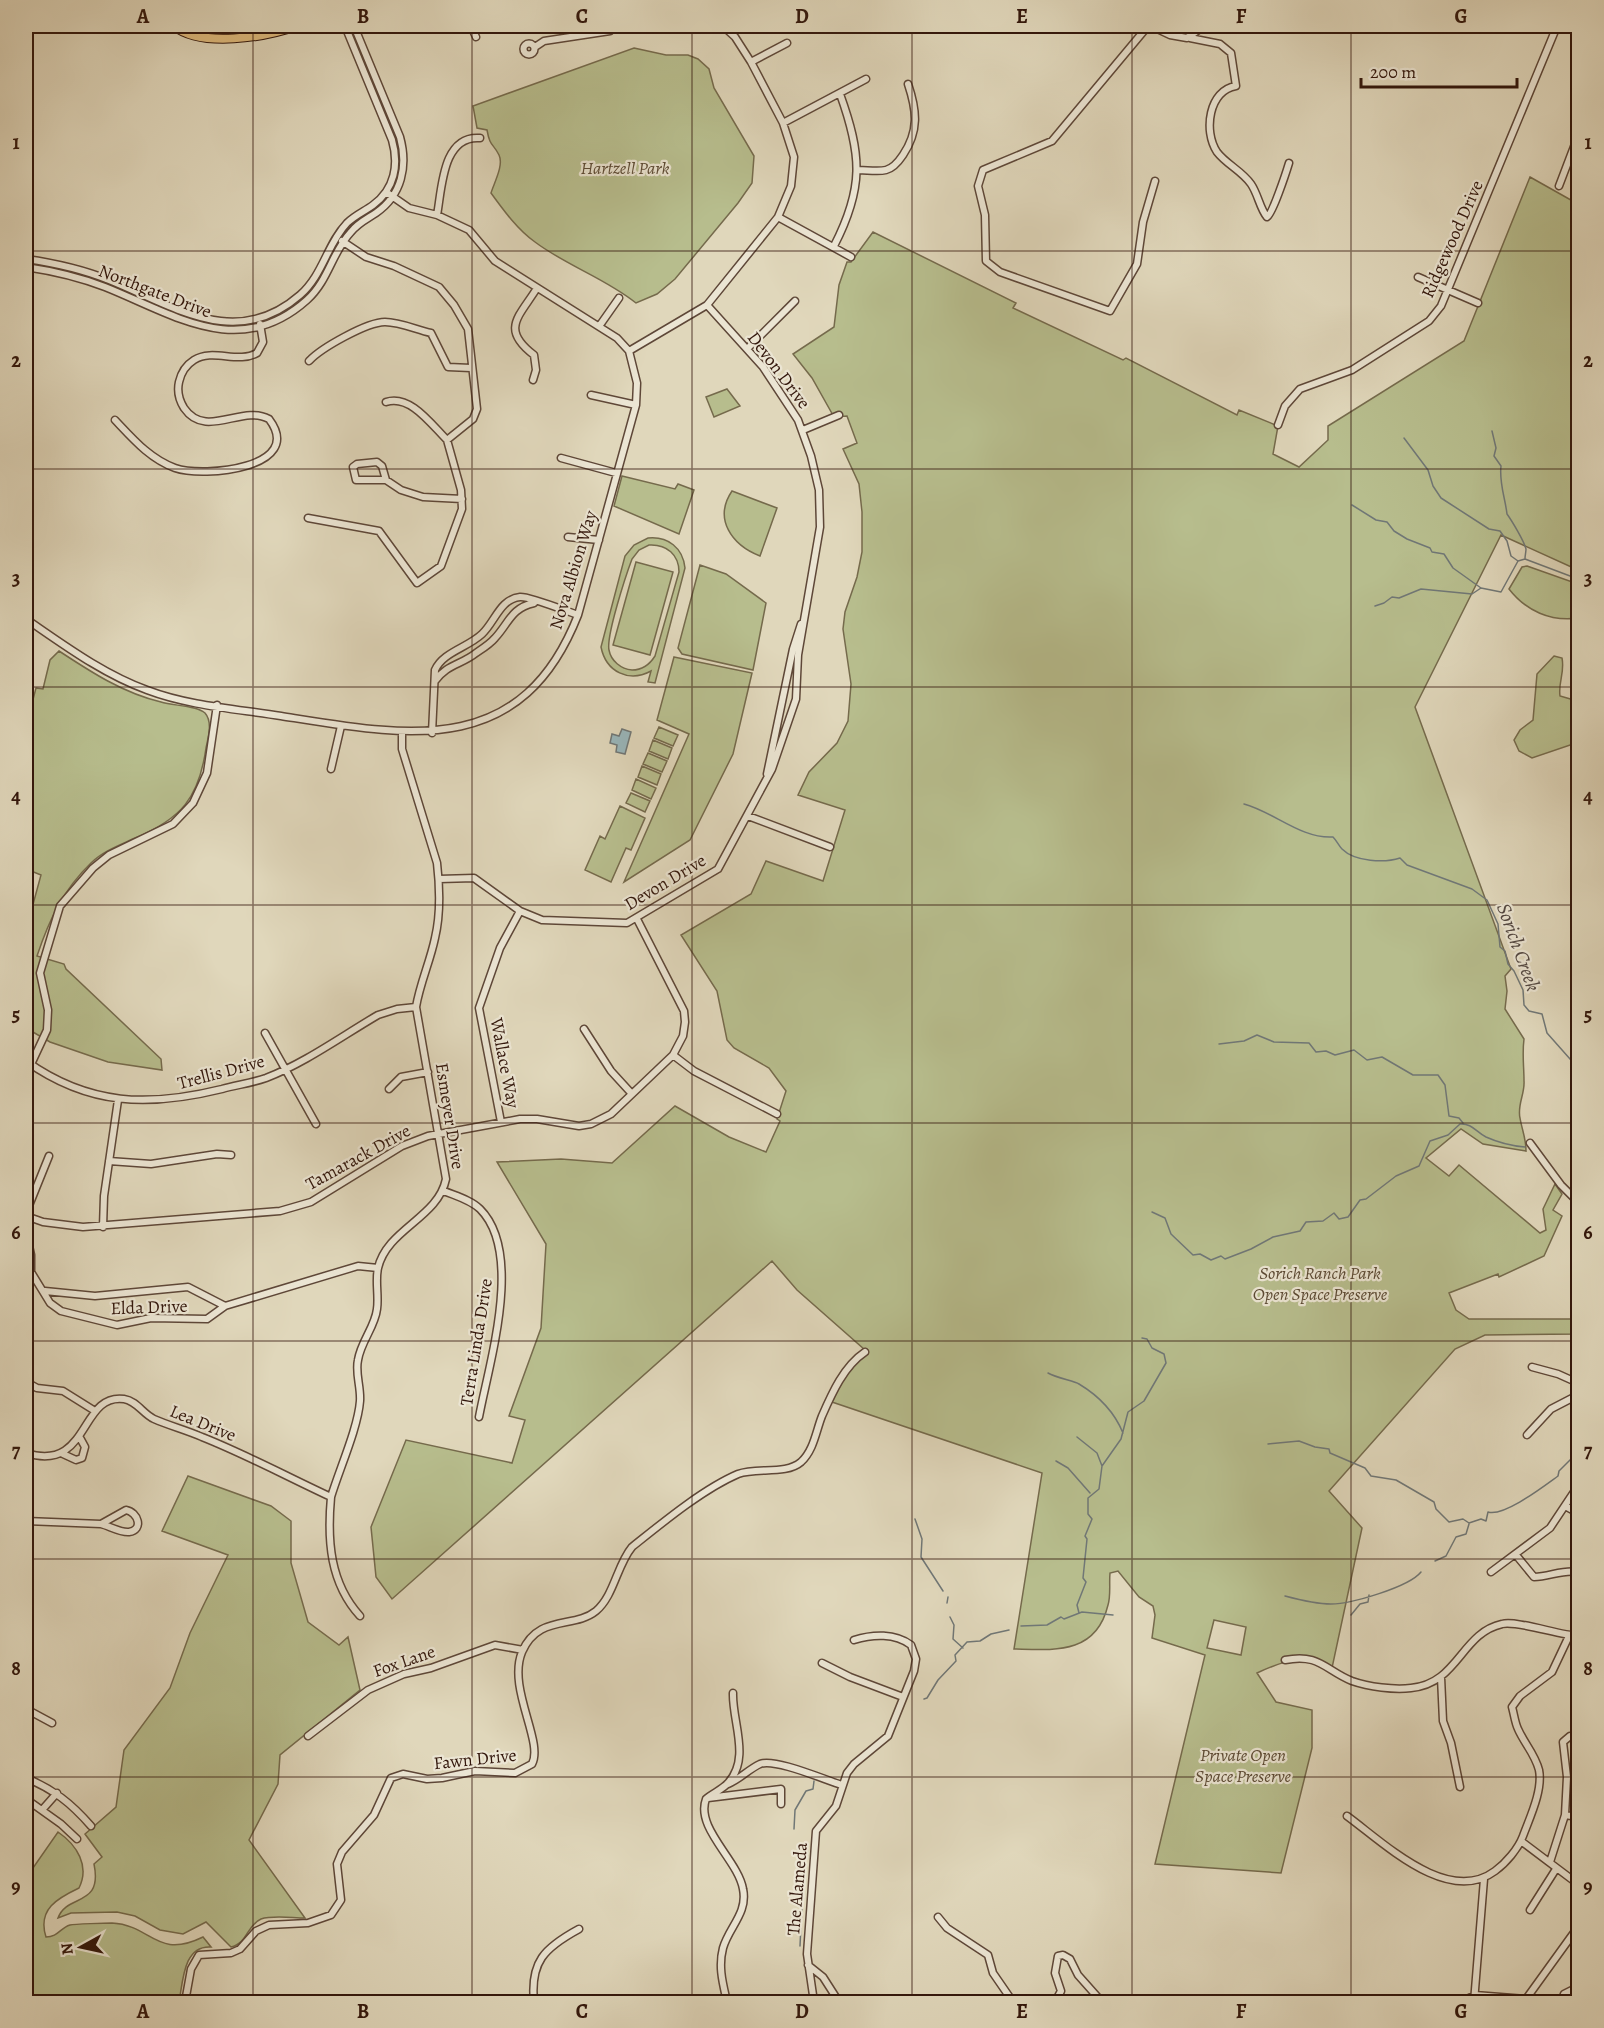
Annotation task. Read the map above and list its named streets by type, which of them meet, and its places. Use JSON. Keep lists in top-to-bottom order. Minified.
{"streets":{"street":["Ridgewood Drive","Northgate Drive","Devon Drive","Nova Albion Way","Wallace Way","Trellis Drive","Esmeyer Drive","Tamarack Drive","Elda Drive","Terra Linda Drive","Lea Drive","Fox Lane","Fawn Drive","The Alameda"]},"crossings":[["Devon Drive","Wallace Way"],["Devon Drive","Esmeyer Drive"],["Devon Drive","Tamarack Drive"],["Nova Albion Way","Esmeyer Drive"],["Wallace Way","Tamarack Drive"],["Trellis Drive","Esmeyer Drive"],["Esmeyer Drive","Tamarack Drive"],["Esmeyer Drive","Elda Drive"],["Esmeyer Drive","Terra Linda Drive"],["Esmeyer Drive","Lea Drive"],["Fox Lane","Fawn Drive"]],"water":["Sorich Creek"],"parks":["Hartzell Park","Sorich Ranch Park Open Space Preserve","Private Open Space Preserve"],"scale_bar":"200 m","north":"left","grid":{"columns":["A","B","C","D","E","F","G"],"rows":["1","2","3","4","5","6","7","8","9"]}}
